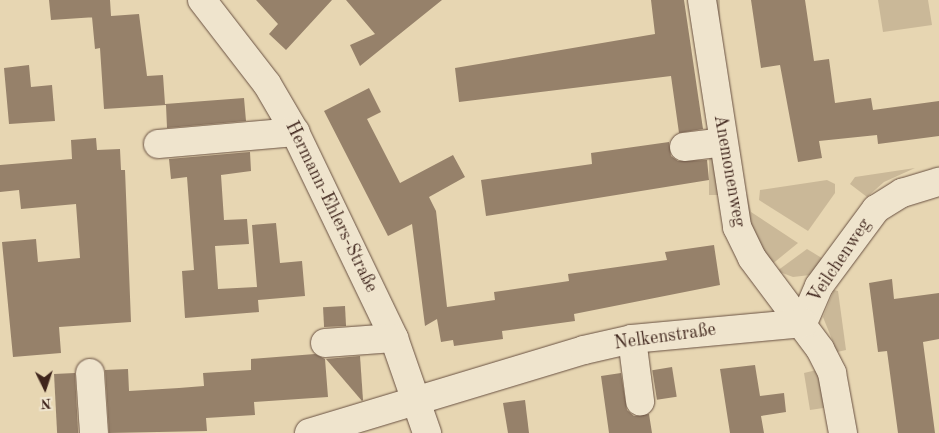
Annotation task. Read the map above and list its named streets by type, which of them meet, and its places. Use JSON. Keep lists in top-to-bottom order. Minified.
{"streets":{"street":["Anemonenweg","Hermann-Ehlers-Straße","Veilchenweg","Nelkenstraße"]},"crossings":[["Anemonenweg","Veilchenweg"],["Anemonenweg","Nelkenstraße"],["Hermann-Ehlers-Straße","Nelkenstraße"],["Veilchenweg","Nelkenstraße"]],"north":"bottom"}
